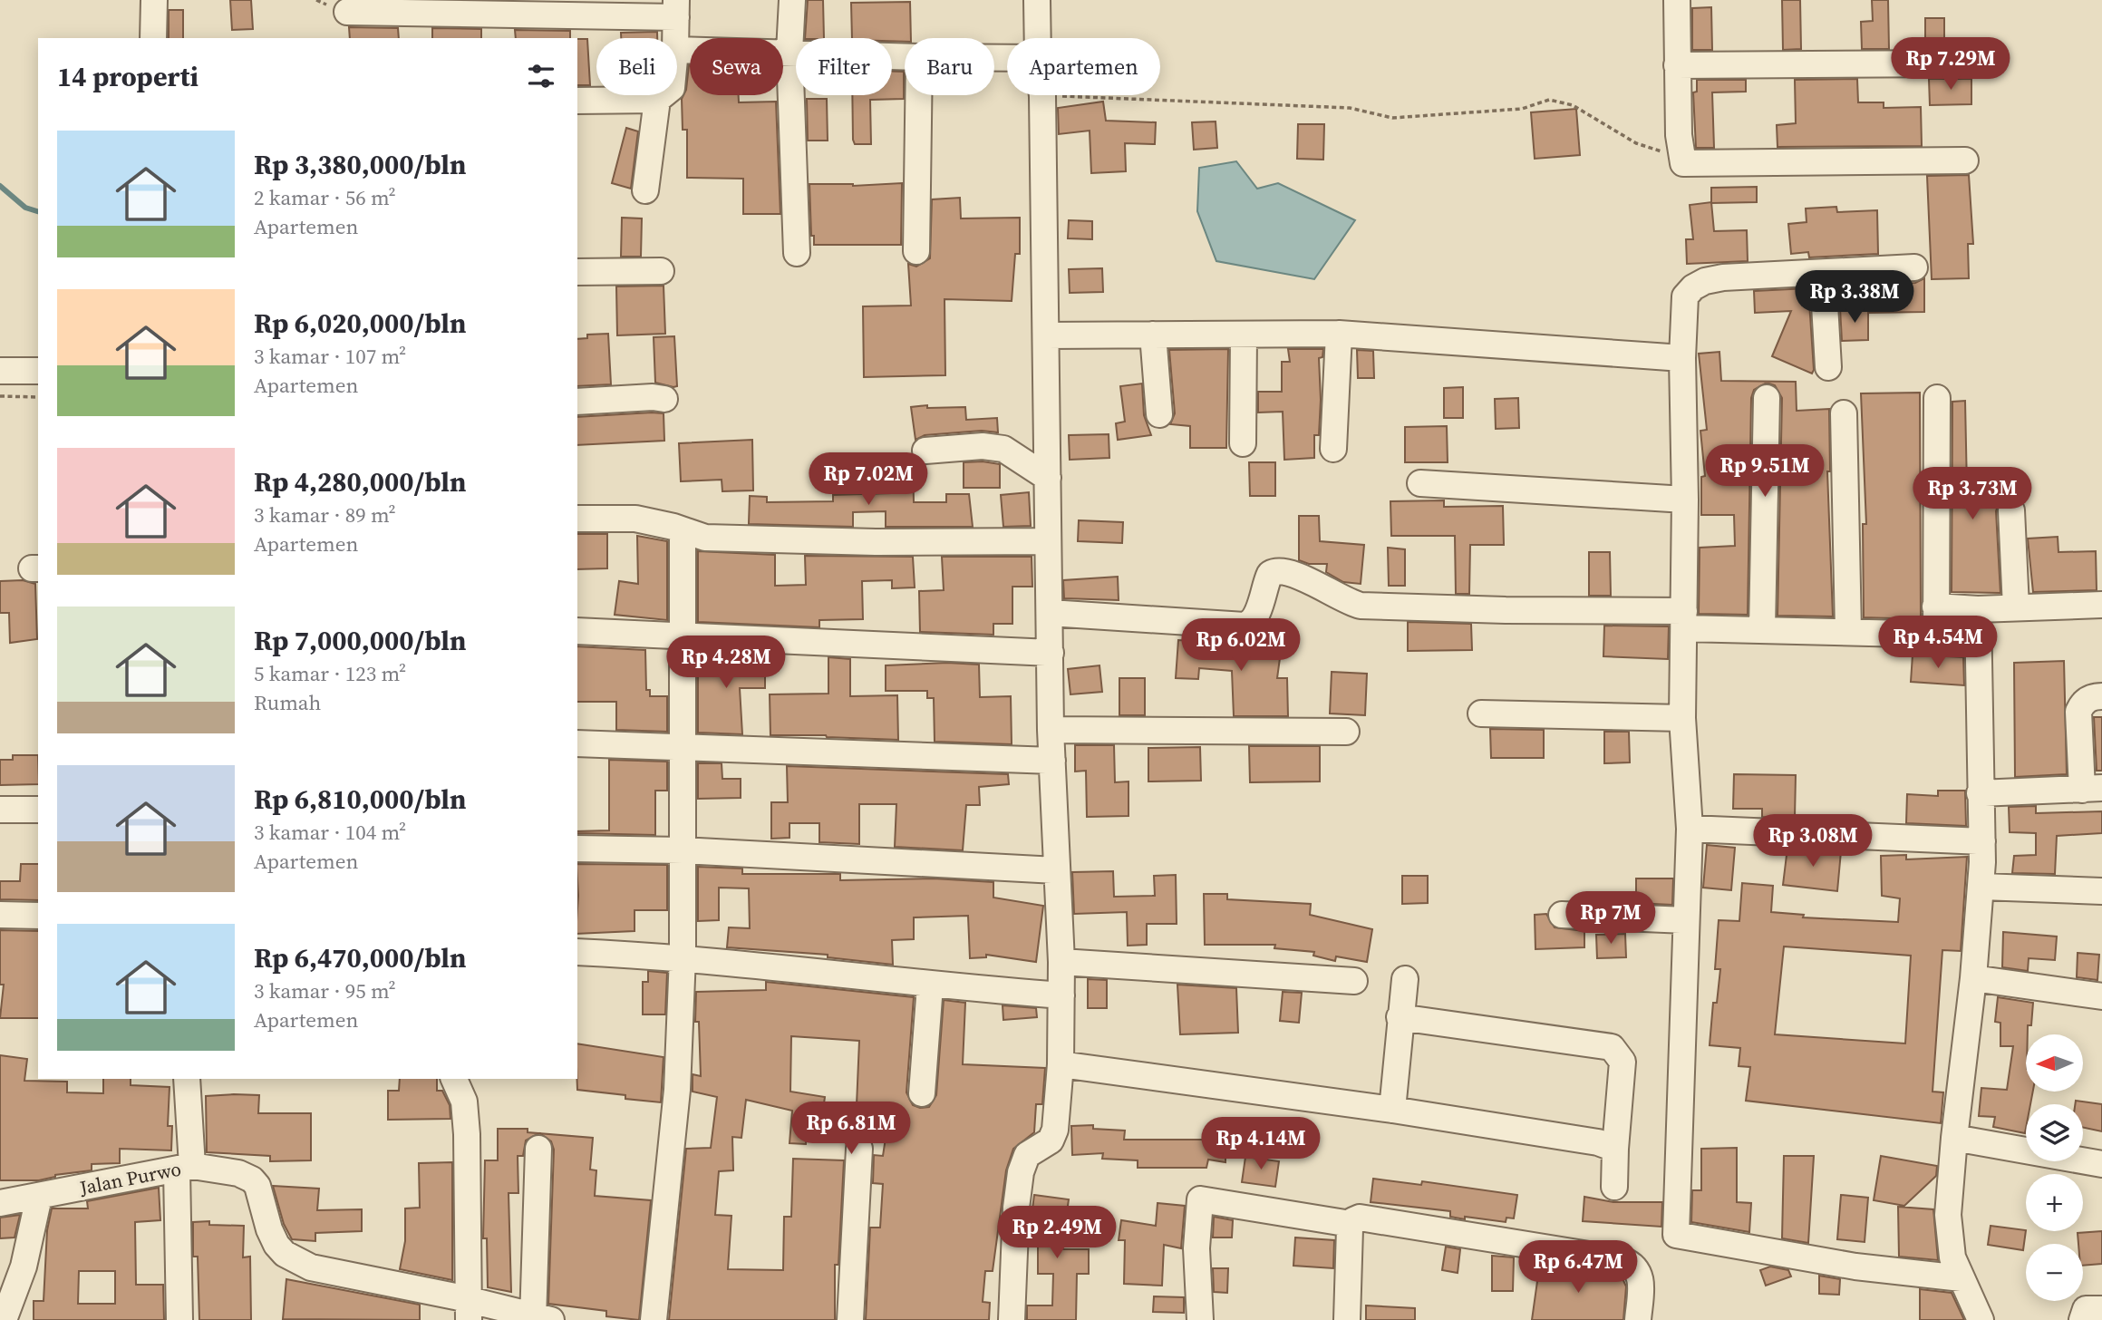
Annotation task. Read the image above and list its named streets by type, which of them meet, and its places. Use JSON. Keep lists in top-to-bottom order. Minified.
{"streets":{"street":["Jalan Purwo"]},"north":"left","page":{"price":["Rp 7.29M","Rp 3.38M","Rp 9.51M","Rp 7.02M","Rp 3.73M","Rp 4.54M","Rp 6.02M","Rp 4.28M","Rp 3.08M","Rp 7M","Rp 6.81M","Rp 4.14M","Rp 2.49M","Rp 6.47M"],"chip":["Beli","Sewa","Filter","Baru","Apartemen"],"heading":"14 properti","list":[{"name":"Rp 3,380,000/bln","note":"2 kamar · 56 m² · Apartemen"},{"name":"Rp 6,020,000/bln","note":"3 kamar · 107 m² · Apartemen"},{"name":"Rp 4,280,000/bln","note":"3 kamar · 89 m² · Apartemen"},{"name":"Rp 7,000,000/bln","note":"5 kamar · 123 m² · Rumah"},{"name":"Rp 6,810,000/bln","note":"3 kamar · 104 m² · Apartemen"},{"name":"Rp 6,470,000/bln","note":"3 kamar · 95 m² · Apartemen"}],"map_buttons":["+","−"]}}
